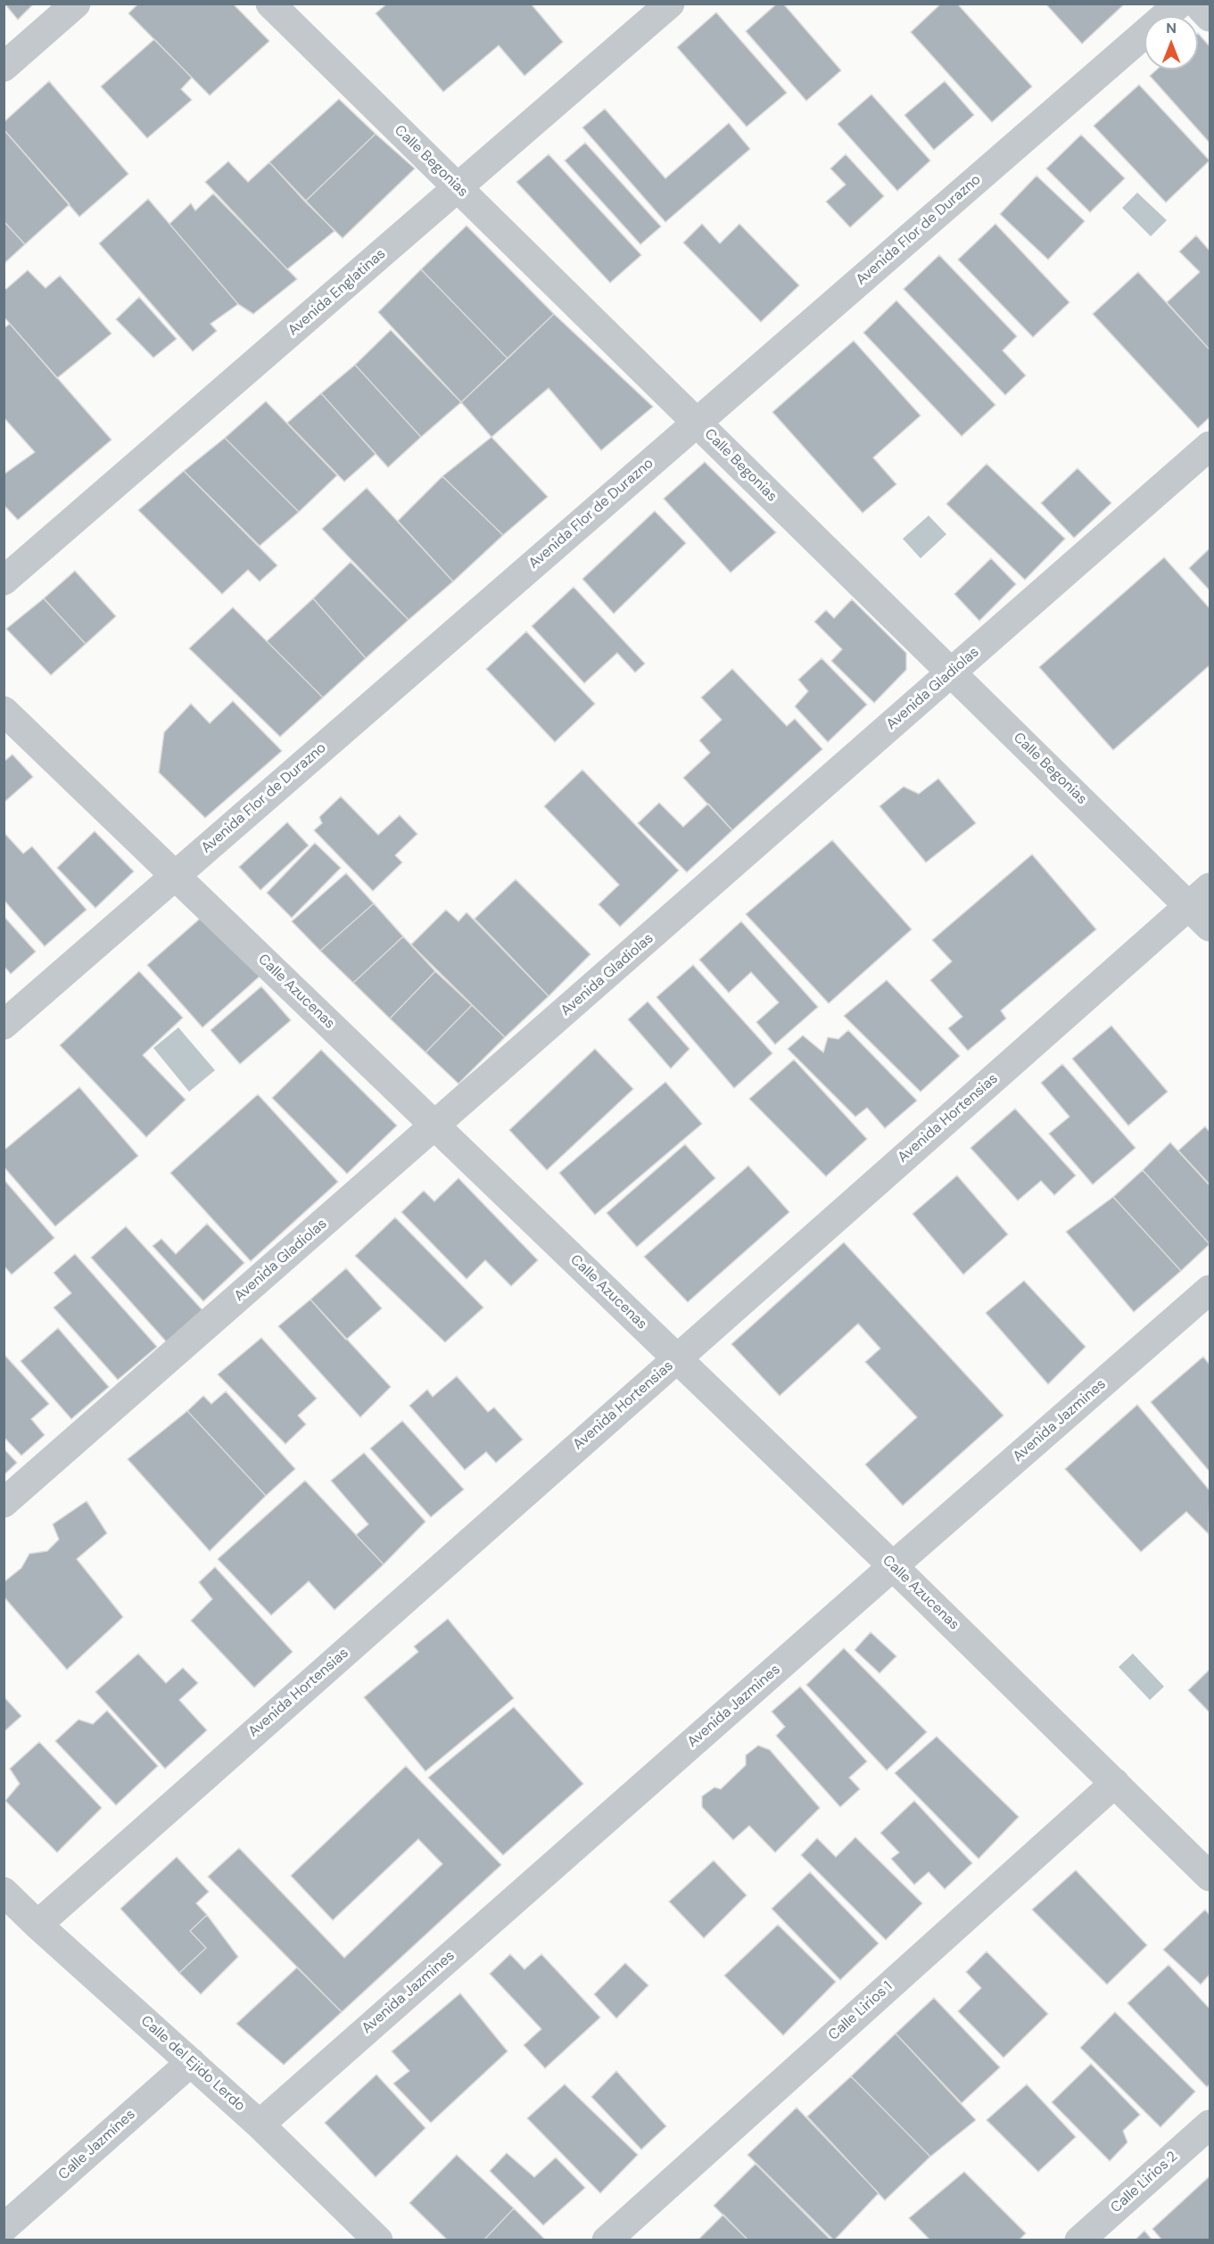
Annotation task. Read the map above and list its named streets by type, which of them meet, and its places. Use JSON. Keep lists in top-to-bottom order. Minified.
{"streets":{"street":["Calle Begonias","Avenida Flor de Durazno","Avenida Englatinas","Avenida Gladiolas","Calle Azucenas","Avenida Hortensias","Avenida Jazmines","Calle Lirios 1","Calle del Ejido Lerdo","Calle Jazmínes","Calle Lirios 2"]},"crossings":[["Calle Begonias","Avenida Flor de Durazno"],["Calle Begonias","Avenida Englatinas"],["Calle Begonias","Avenida Gladiolas"],["Calle Begonias","Avenida Hortensias"],["Avenida Flor de Durazno","Calle Azucenas"],["Avenida Gladiolas","Calle Azucenas"],["Calle Azucenas","Avenida Hortensias"],["Calle Azucenas","Avenida Jazmines"],["Calle Azucenas","Calle Lirios 1"],["Avenida Hortensias","Calle del Ejido Lerdo"],["Avenida Jazmines","Calle del Ejido Lerdo"],["Calle del Ejido Lerdo","Calle Jazmínes"]],"north":"top"}
